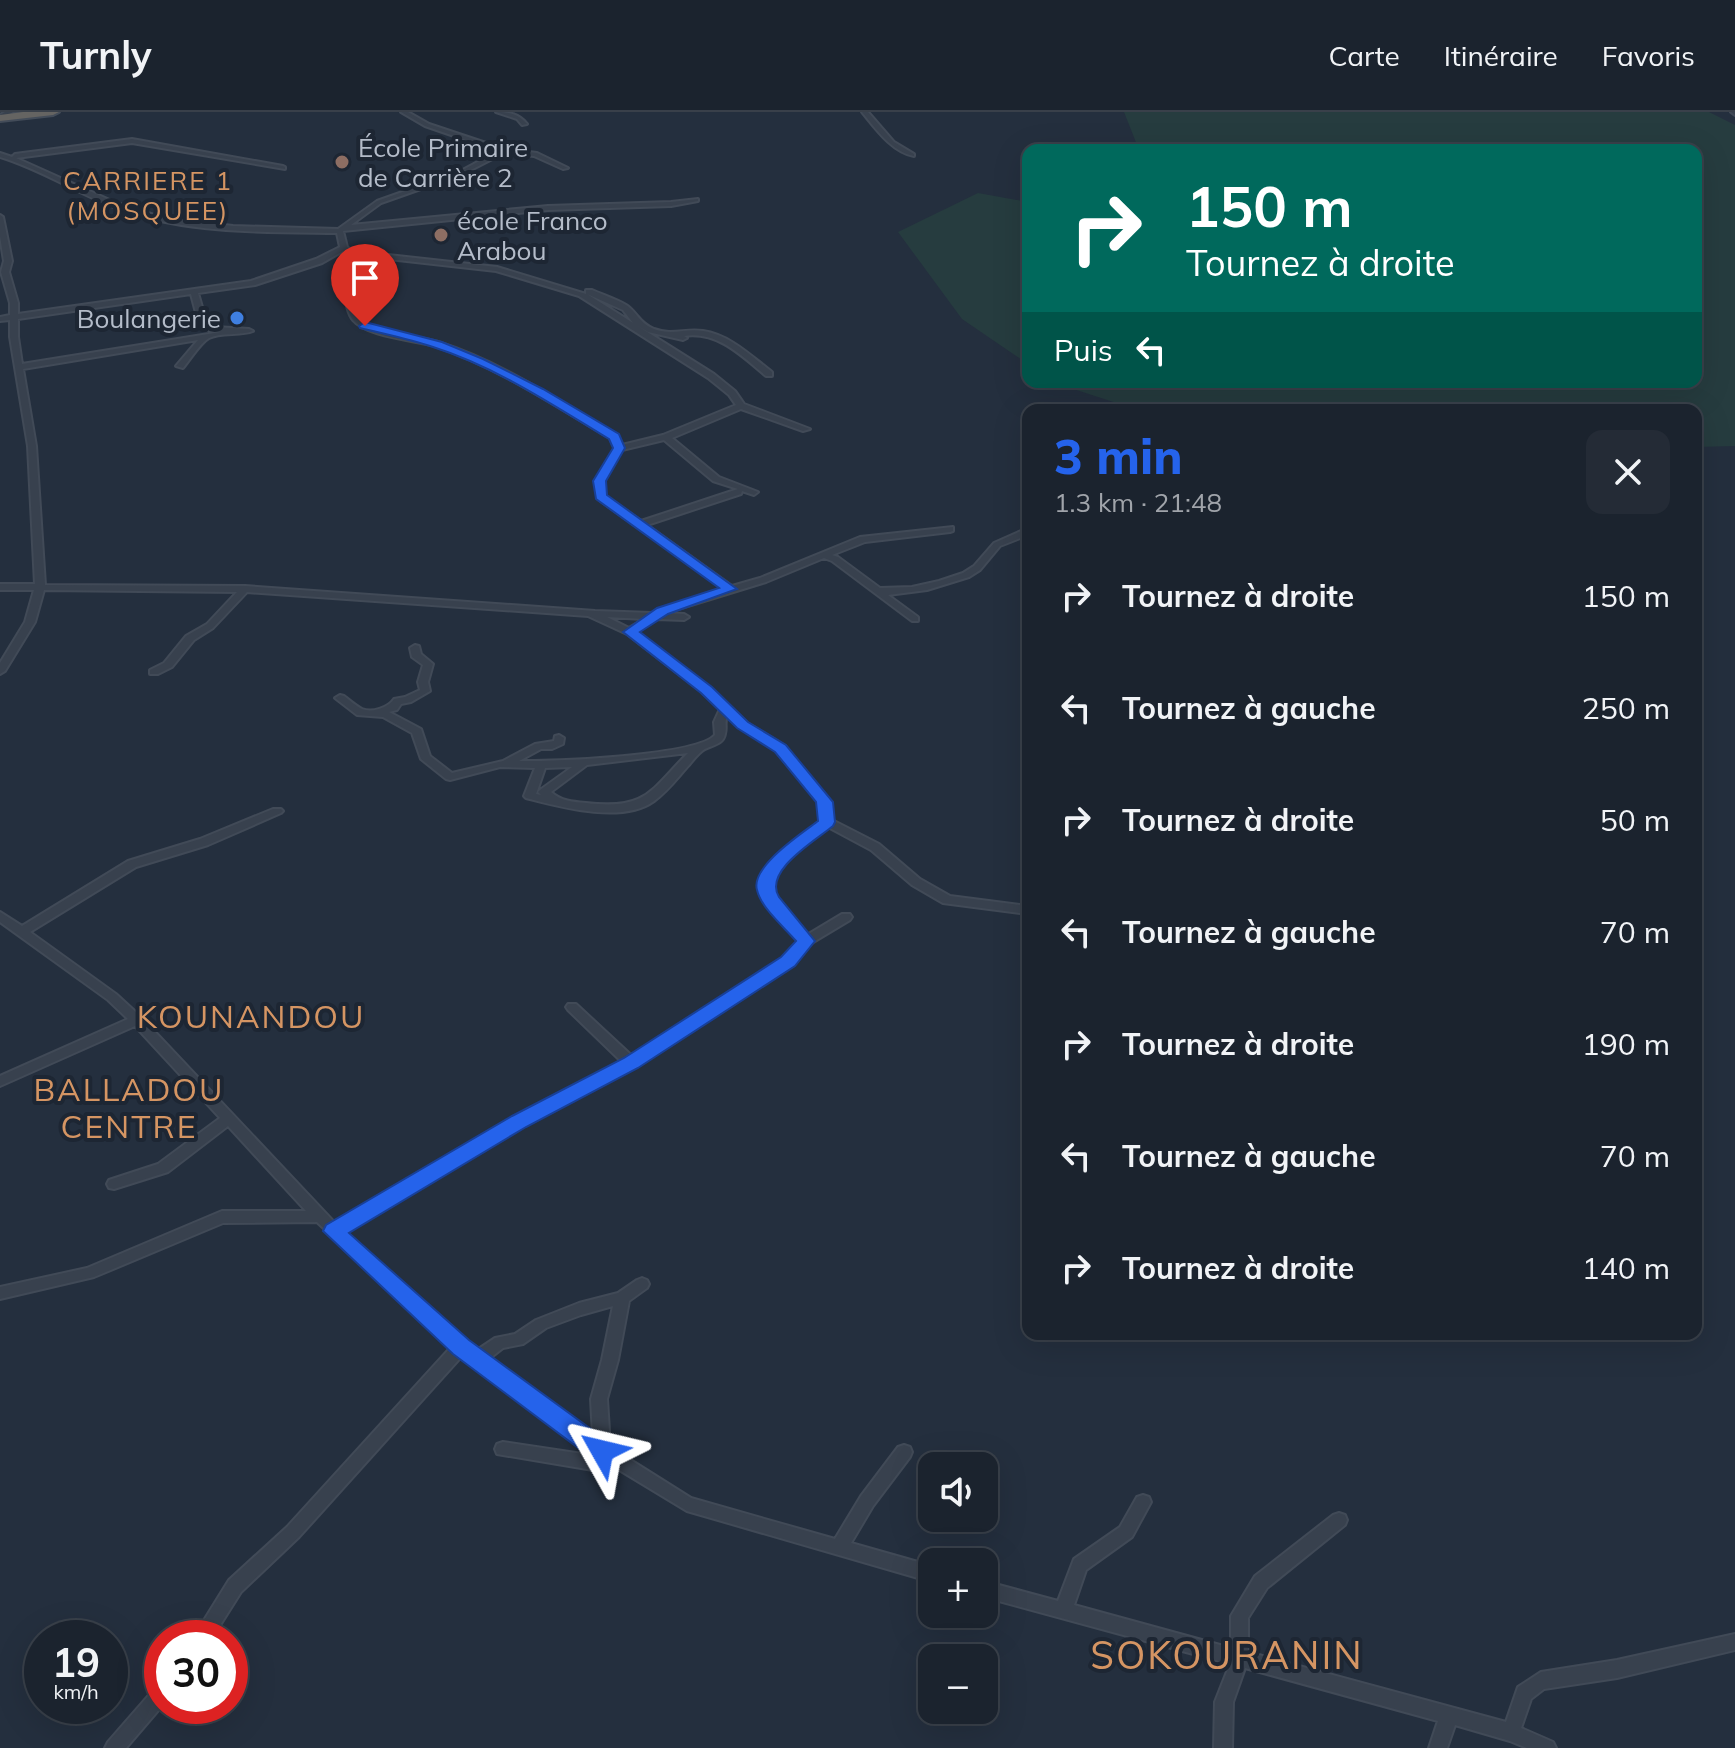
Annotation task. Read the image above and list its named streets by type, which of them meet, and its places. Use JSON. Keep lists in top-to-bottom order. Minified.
{"districts":["CARRIERE 1 (MOSQUEE)","KOUNANDOU","BALLADOU CENTRE","SOKOURANIN"],"places":["École Primaire de Carrière 2","école Franco Arabou","Boulangerie"],"page":{"header":"Turnly","nav":["Carte","Itinéraire","Favoris"],"turn":["150 m","Tournez à droite"],"then":"Puis","heading":["3 min","1.3 km · 21:48"],"list":[{"name":"Tournez à droite","value":"150 m"},{"name":"Tournez à gauche","value":"250 m"},{"name":"Tournez à droite","value":"50 m"},{"name":"Tournez à gauche","value":"70 m"},{"name":"Tournez à droite","value":"190 m"},{"name":"Tournez à gauche","value":"70 m"},{"name":"Tournez à droite","value":"140 m"}],"map_buttons":["+","−"],"speed":"19 km/h","limit":"30"}}
